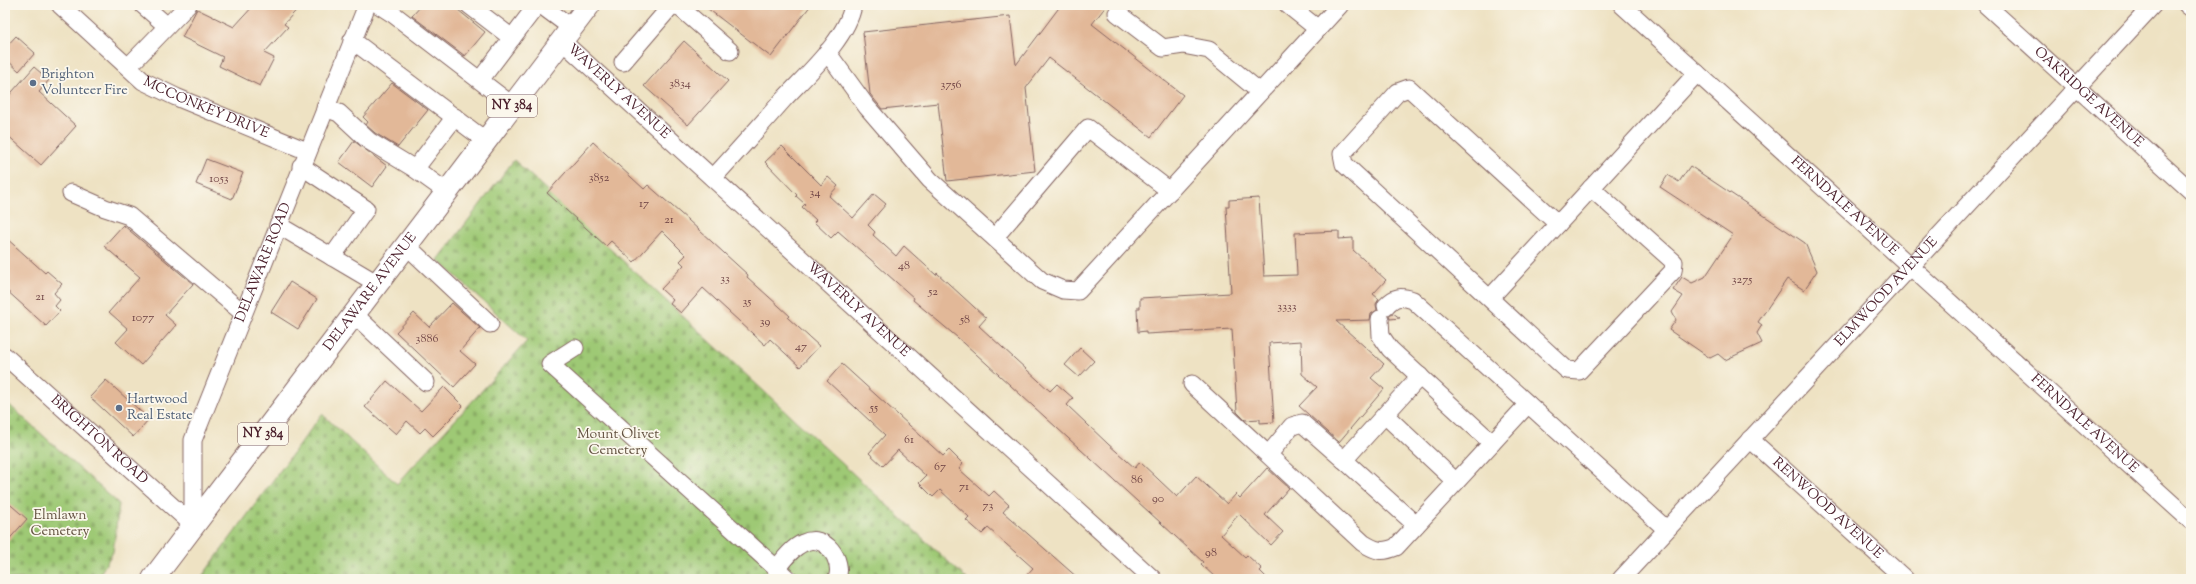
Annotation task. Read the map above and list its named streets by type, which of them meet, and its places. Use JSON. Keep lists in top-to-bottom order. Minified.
{"streets":{"main road":["NY 384","DELAWARE AVENUE"],"street":["WAVERLY AVENUE","OAKRIDGE AVENUE","MCCONKEY DRIVE","FERNDALE AVENUE","DELAWARE ROAD","ELMWOOD AVENUE","BRIGHTON ROAD","RENWOOD AVENUE"]},"crossings":[["WAVERLY AVENUE","DELAWARE AVENUE"],["OAKRIDGE AVENUE","ELMWOOD AVENUE"],["MCCONKEY DRIVE","DELAWARE ROAD"],["FERNDALE AVENUE","ELMWOOD AVENUE"],["DELAWARE ROAD","DELAWARE AVENUE"],["DELAWARE ROAD","BRIGHTON ROAD"],["ELMWOOD AVENUE","RENWOOD AVENUE"],["DELAWARE AVENUE","BRIGHTON ROAD"]],"parks":["Mount Olivet Cemetery","Elmlawn Cemetery"],"places":["Brighton Volunteer Fire","Hartwood Real Estate"],"house_numbers":["3834","3756","3852","1053","34","17","21","48","33","3275","52","21","35","3333","1077","58","39","3886","47","55","61","67","86","71","90","73","98"]}
